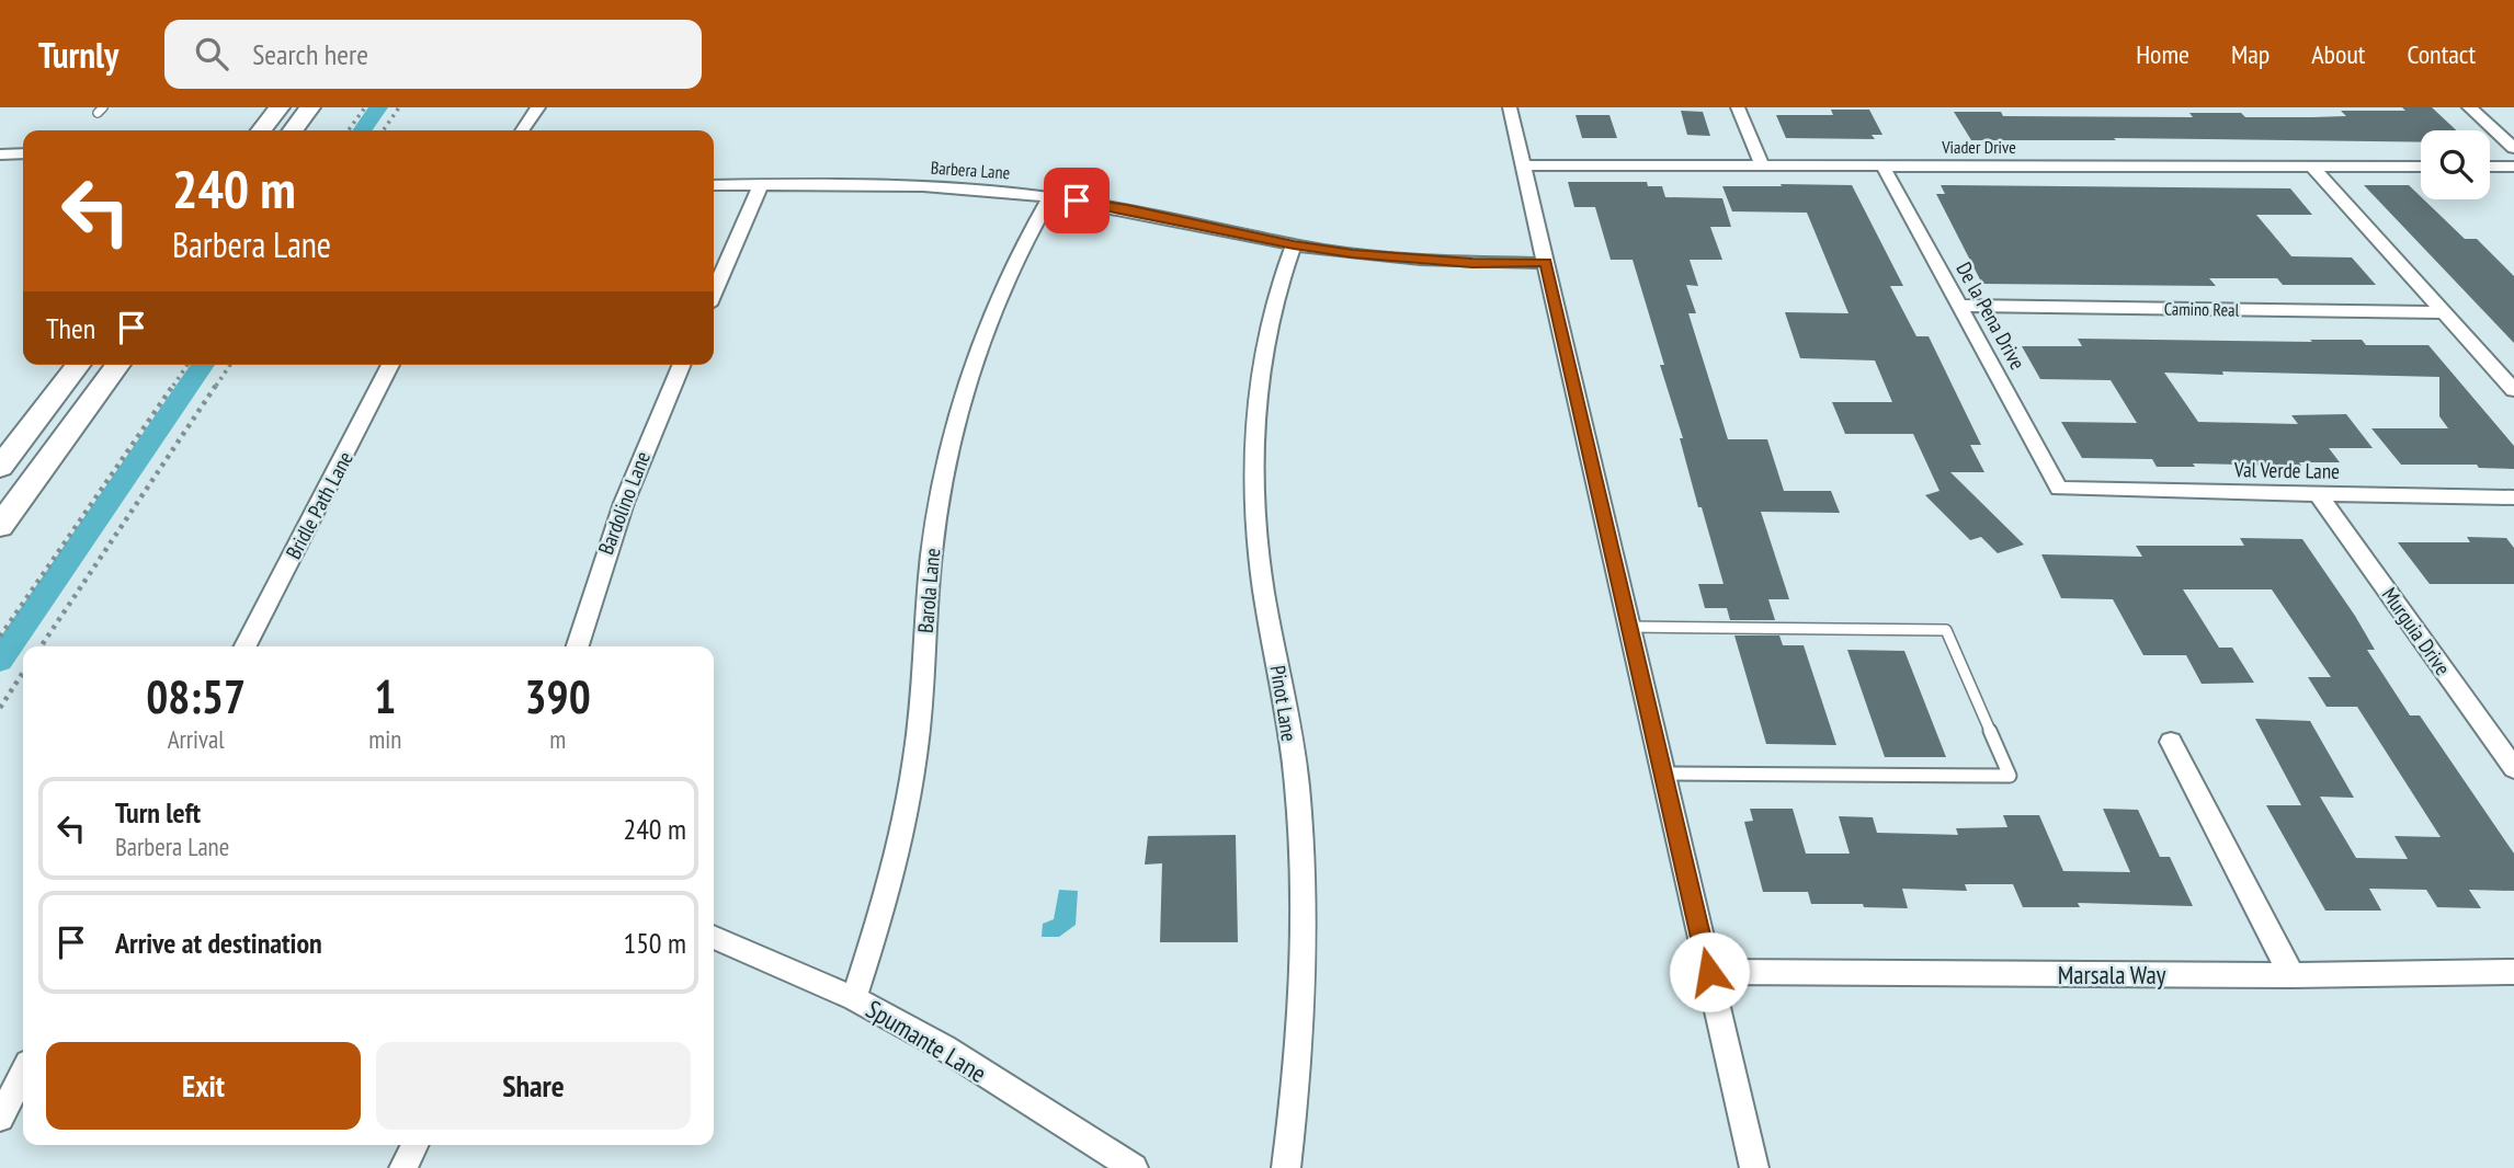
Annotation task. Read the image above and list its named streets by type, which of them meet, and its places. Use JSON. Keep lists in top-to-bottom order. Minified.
{"streets":{"street":["Viader Drive","Barbera Lane","Camino Real","De la Pena Drive","Val Verde Lane","Bardolino Lane","Bridle Path Lane","Barola Lane","Murguia Drive","Pinot Lane","Marsala Way","Spumante Lane"]},"crossings":[["Viader Drive","De la Pena Drive"],["Barbera Lane","Barola Lane"],["Barbera Lane","Pinot Lane"],["Camino Real","De la Pena Drive"],["De la Pena Drive","Val Verde Lane"],["Val Verde Lane","Murguia Drive"],["Barola Lane","Spumante Lane"]],"page":{"header":"Turnly","search":"Search here","nav":["Home","Map","About","Contact"],"turn":["240 m","Barbera Lane"],"then":"Then","eta":["08:57","Arrival","1","min","390","m"],"list":[{"name":"Turn left","note":"Barbera Lane","value":"240 m"},{"name":"Arrive at destination","value":"150 m"}],"buttons":["Exit","Share"]}}
